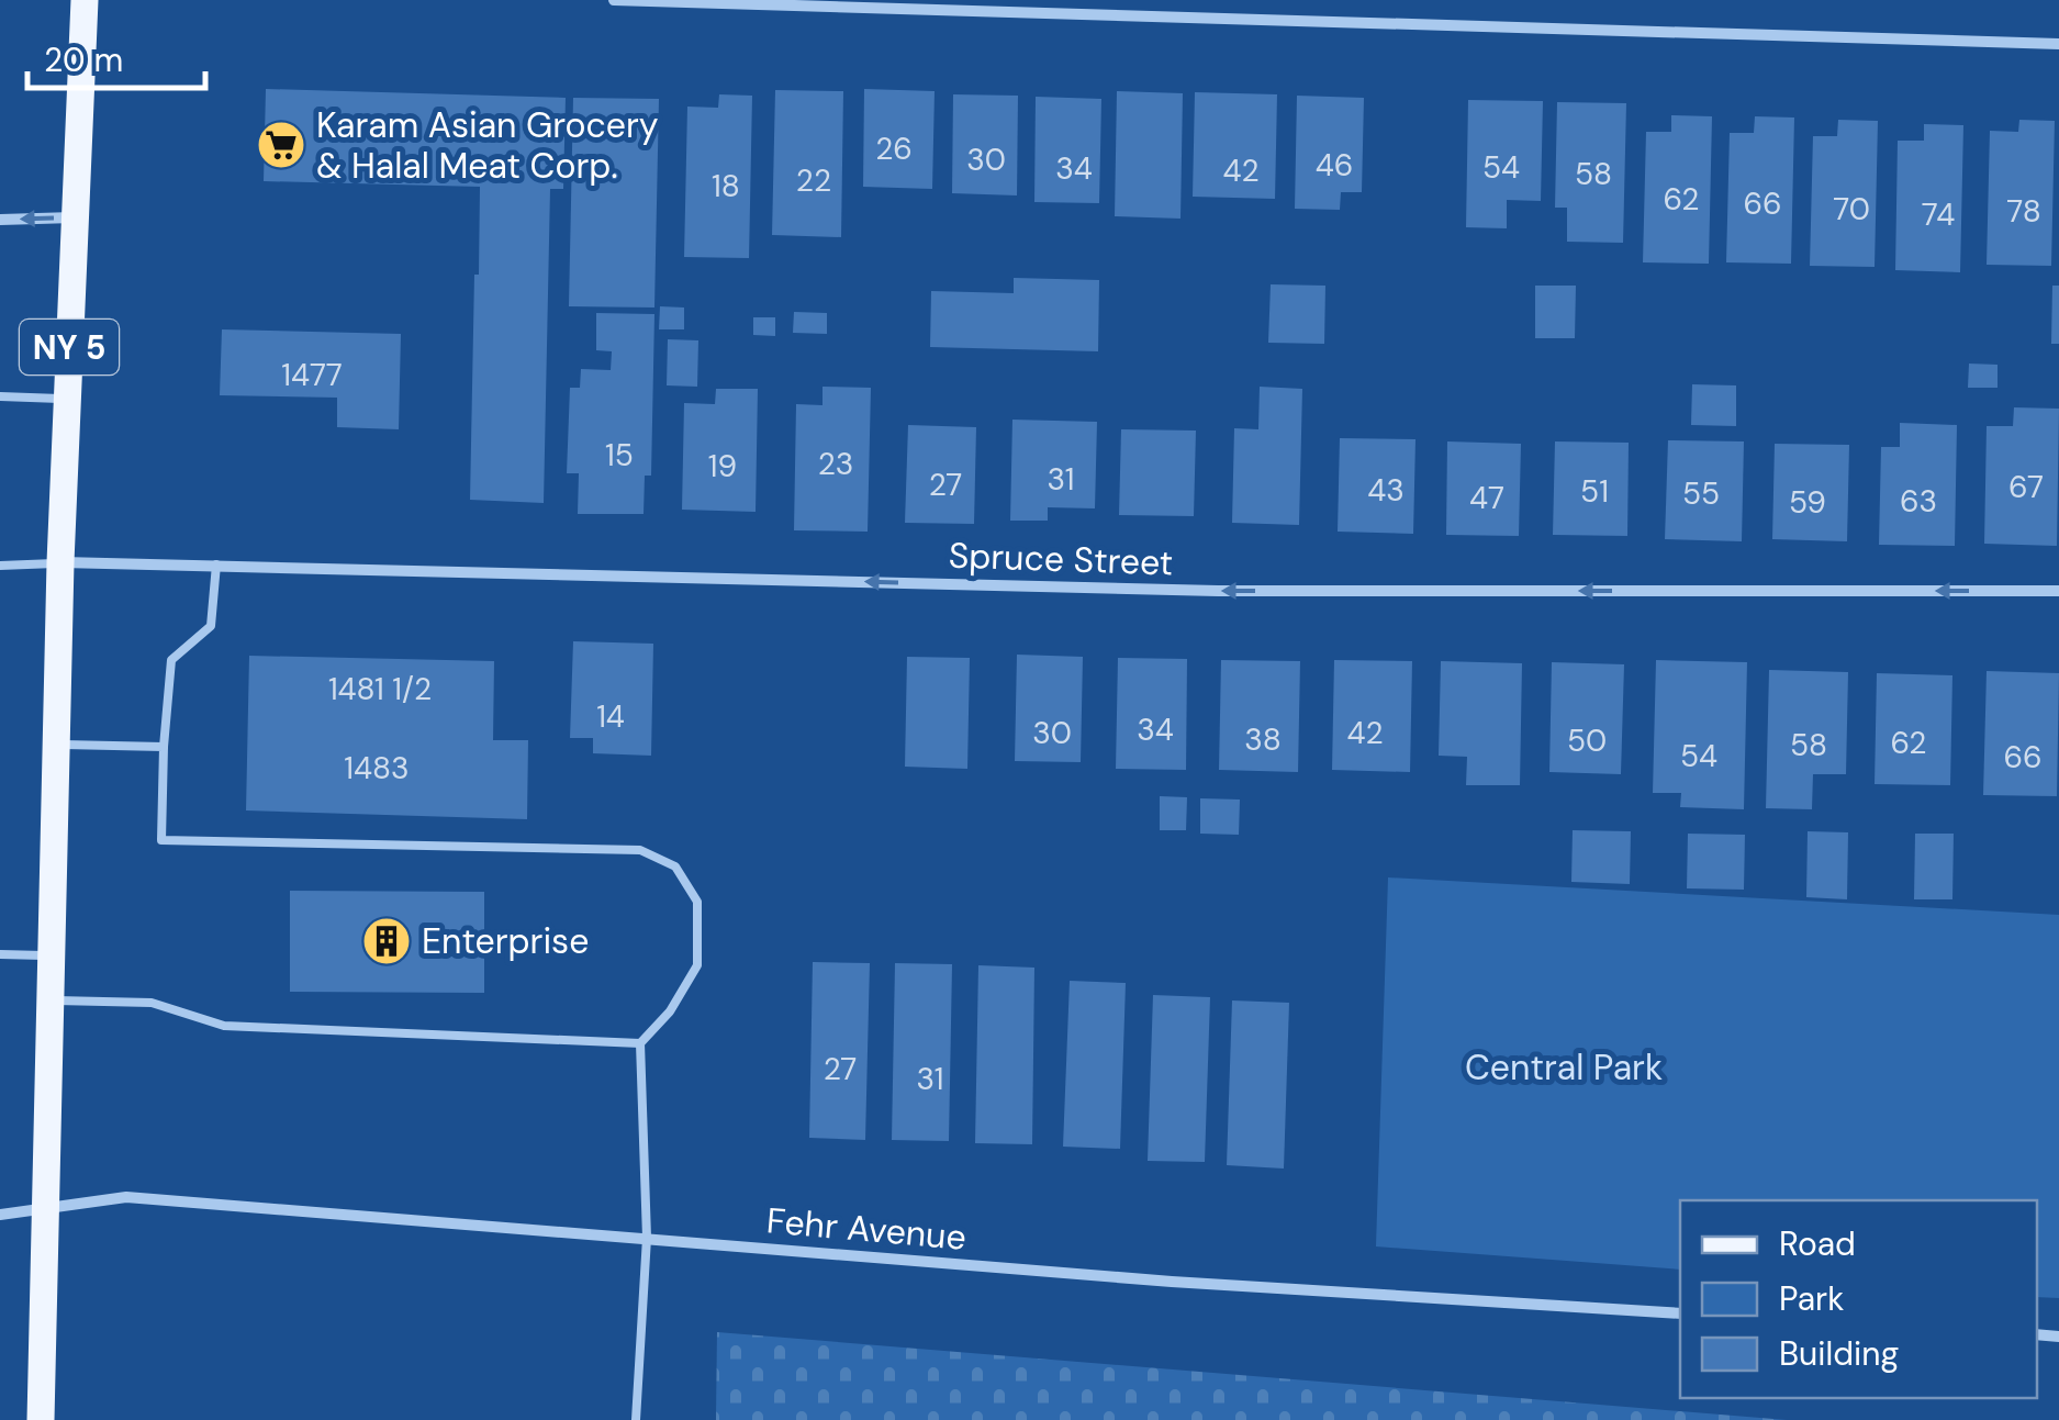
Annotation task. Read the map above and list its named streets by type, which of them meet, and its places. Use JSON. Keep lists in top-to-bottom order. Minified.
{"streets":{"main road":["NY 5"],"street":["Spruce Street","Fehr Avenue"]},"crossings":[["NY 5","Spruce Street"],["NY 5","Fehr Avenue"]],"one_way":["Spruce Street"],"parks":["Central Park"],"places":{"supermarket":["Karam Asian Grocery & Halal Meat Corp."],"building":["Enterprise"]},"house_numbers":["26","30","46","54","34","42","58","22","18","62","66","70","78","74","1477","15","23","19","31","27","67","43","51","55","47","63","59","1481 1/2","14","34","30","42","38","50","62","58","54","66","1483","27","31"],"legend":["Road","Park","Building"],"scale_bar":"20 m"}
